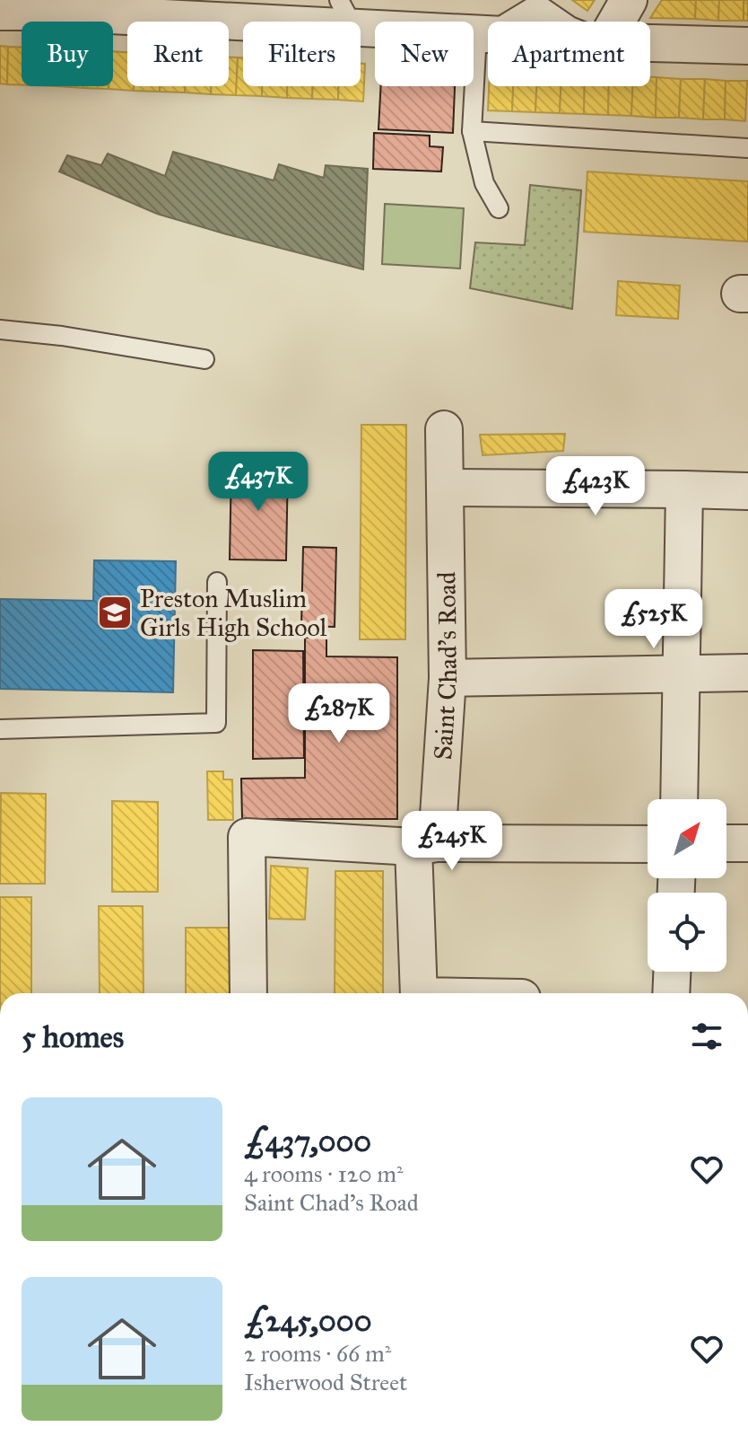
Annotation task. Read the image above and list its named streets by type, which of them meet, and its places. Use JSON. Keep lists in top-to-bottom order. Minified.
{"streets":{"street":["Saint Chad's Road"]},"places":{"school or university":["Preston Muslim Girls High School"]},"north":"top right","page":{"chip":["Buy","Rent","Filters","New","Apartment"],"price":["£437K","£423K","£525K","£287K","£245K"],"heading":"5 homes","list":[{"name":"£437,000","note":"4 rooms · 120 m² · Saint Chad's Road"},{"name":"£245,000","note":"2 rooms · 66 m² · Isherwood Street"}]}}
